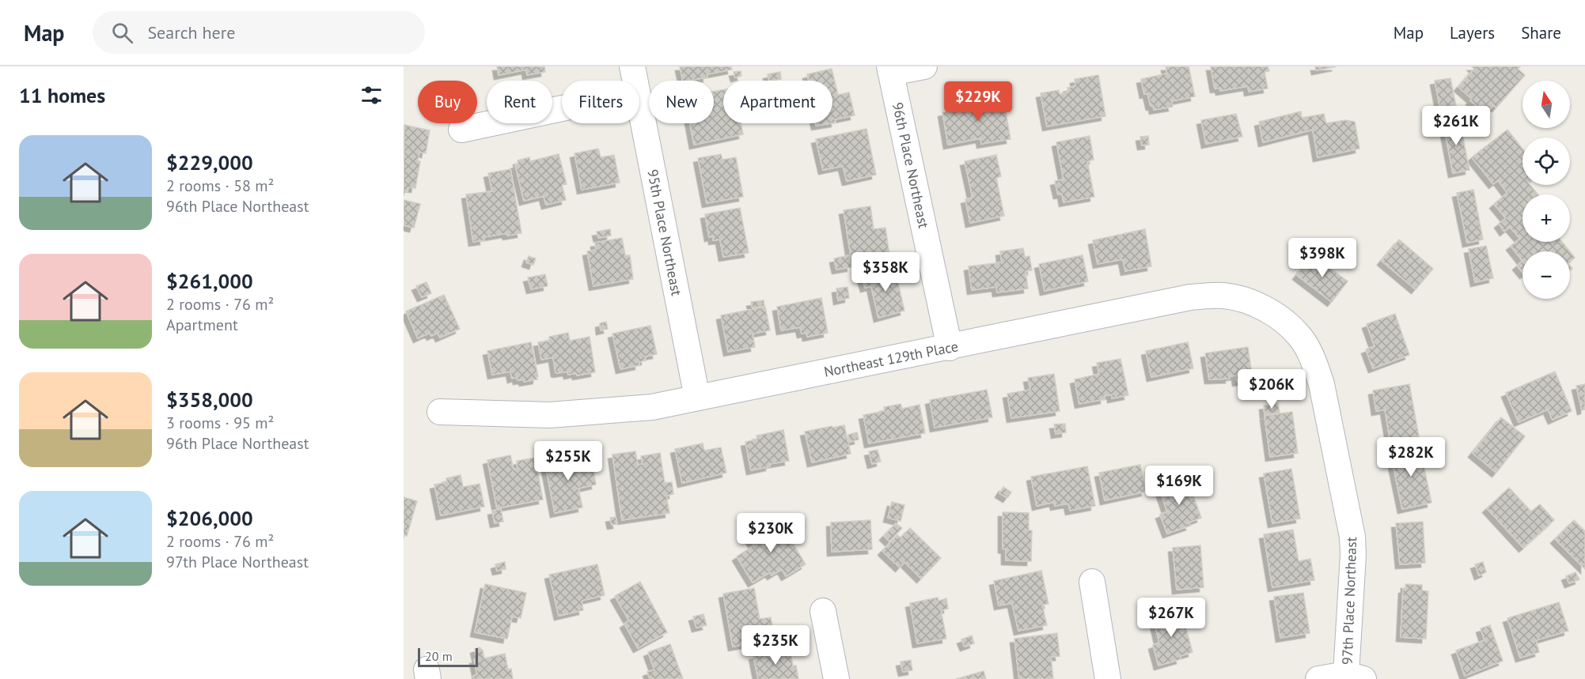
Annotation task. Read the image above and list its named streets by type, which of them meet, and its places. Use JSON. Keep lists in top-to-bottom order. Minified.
{"streets":{"street":["96th Place Northeast","95th Place Northeast","Northeast 129th Place","97th Place Northeast"]},"crossings":[["96th Place Northeast","Northeast 129th Place"],["95th Place Northeast","Northeast 129th Place"],["Northeast 129th Place","97th Place Northeast"]],"scale_bar":"20 m","north":"top","page":{"header":"Map","search":"Search here","nav":["Map","Layers","Share"],"heading":"11 homes","map_buttons":["+","−"],"chip":["Buy","Rent","Filters","New","Apartment"],"price":["$229K","$261K","$398K","$358K","$206K","$282K","$255K","$169K","$230K","$267K","$235K"],"list":[{"name":"$229,000","note":"2 rooms · 58 m² · 96th Place Northeast"},{"name":"$261,000","note":"2 rooms · 76 m² · Apartment"},{"name":"$358,000","note":"3 rooms · 95 m² · 96th Place Northeast"},{"name":"$206,000","note":"2 rooms · 76 m² · 97th Place Northeast"}],"scale":"20 m"}}
